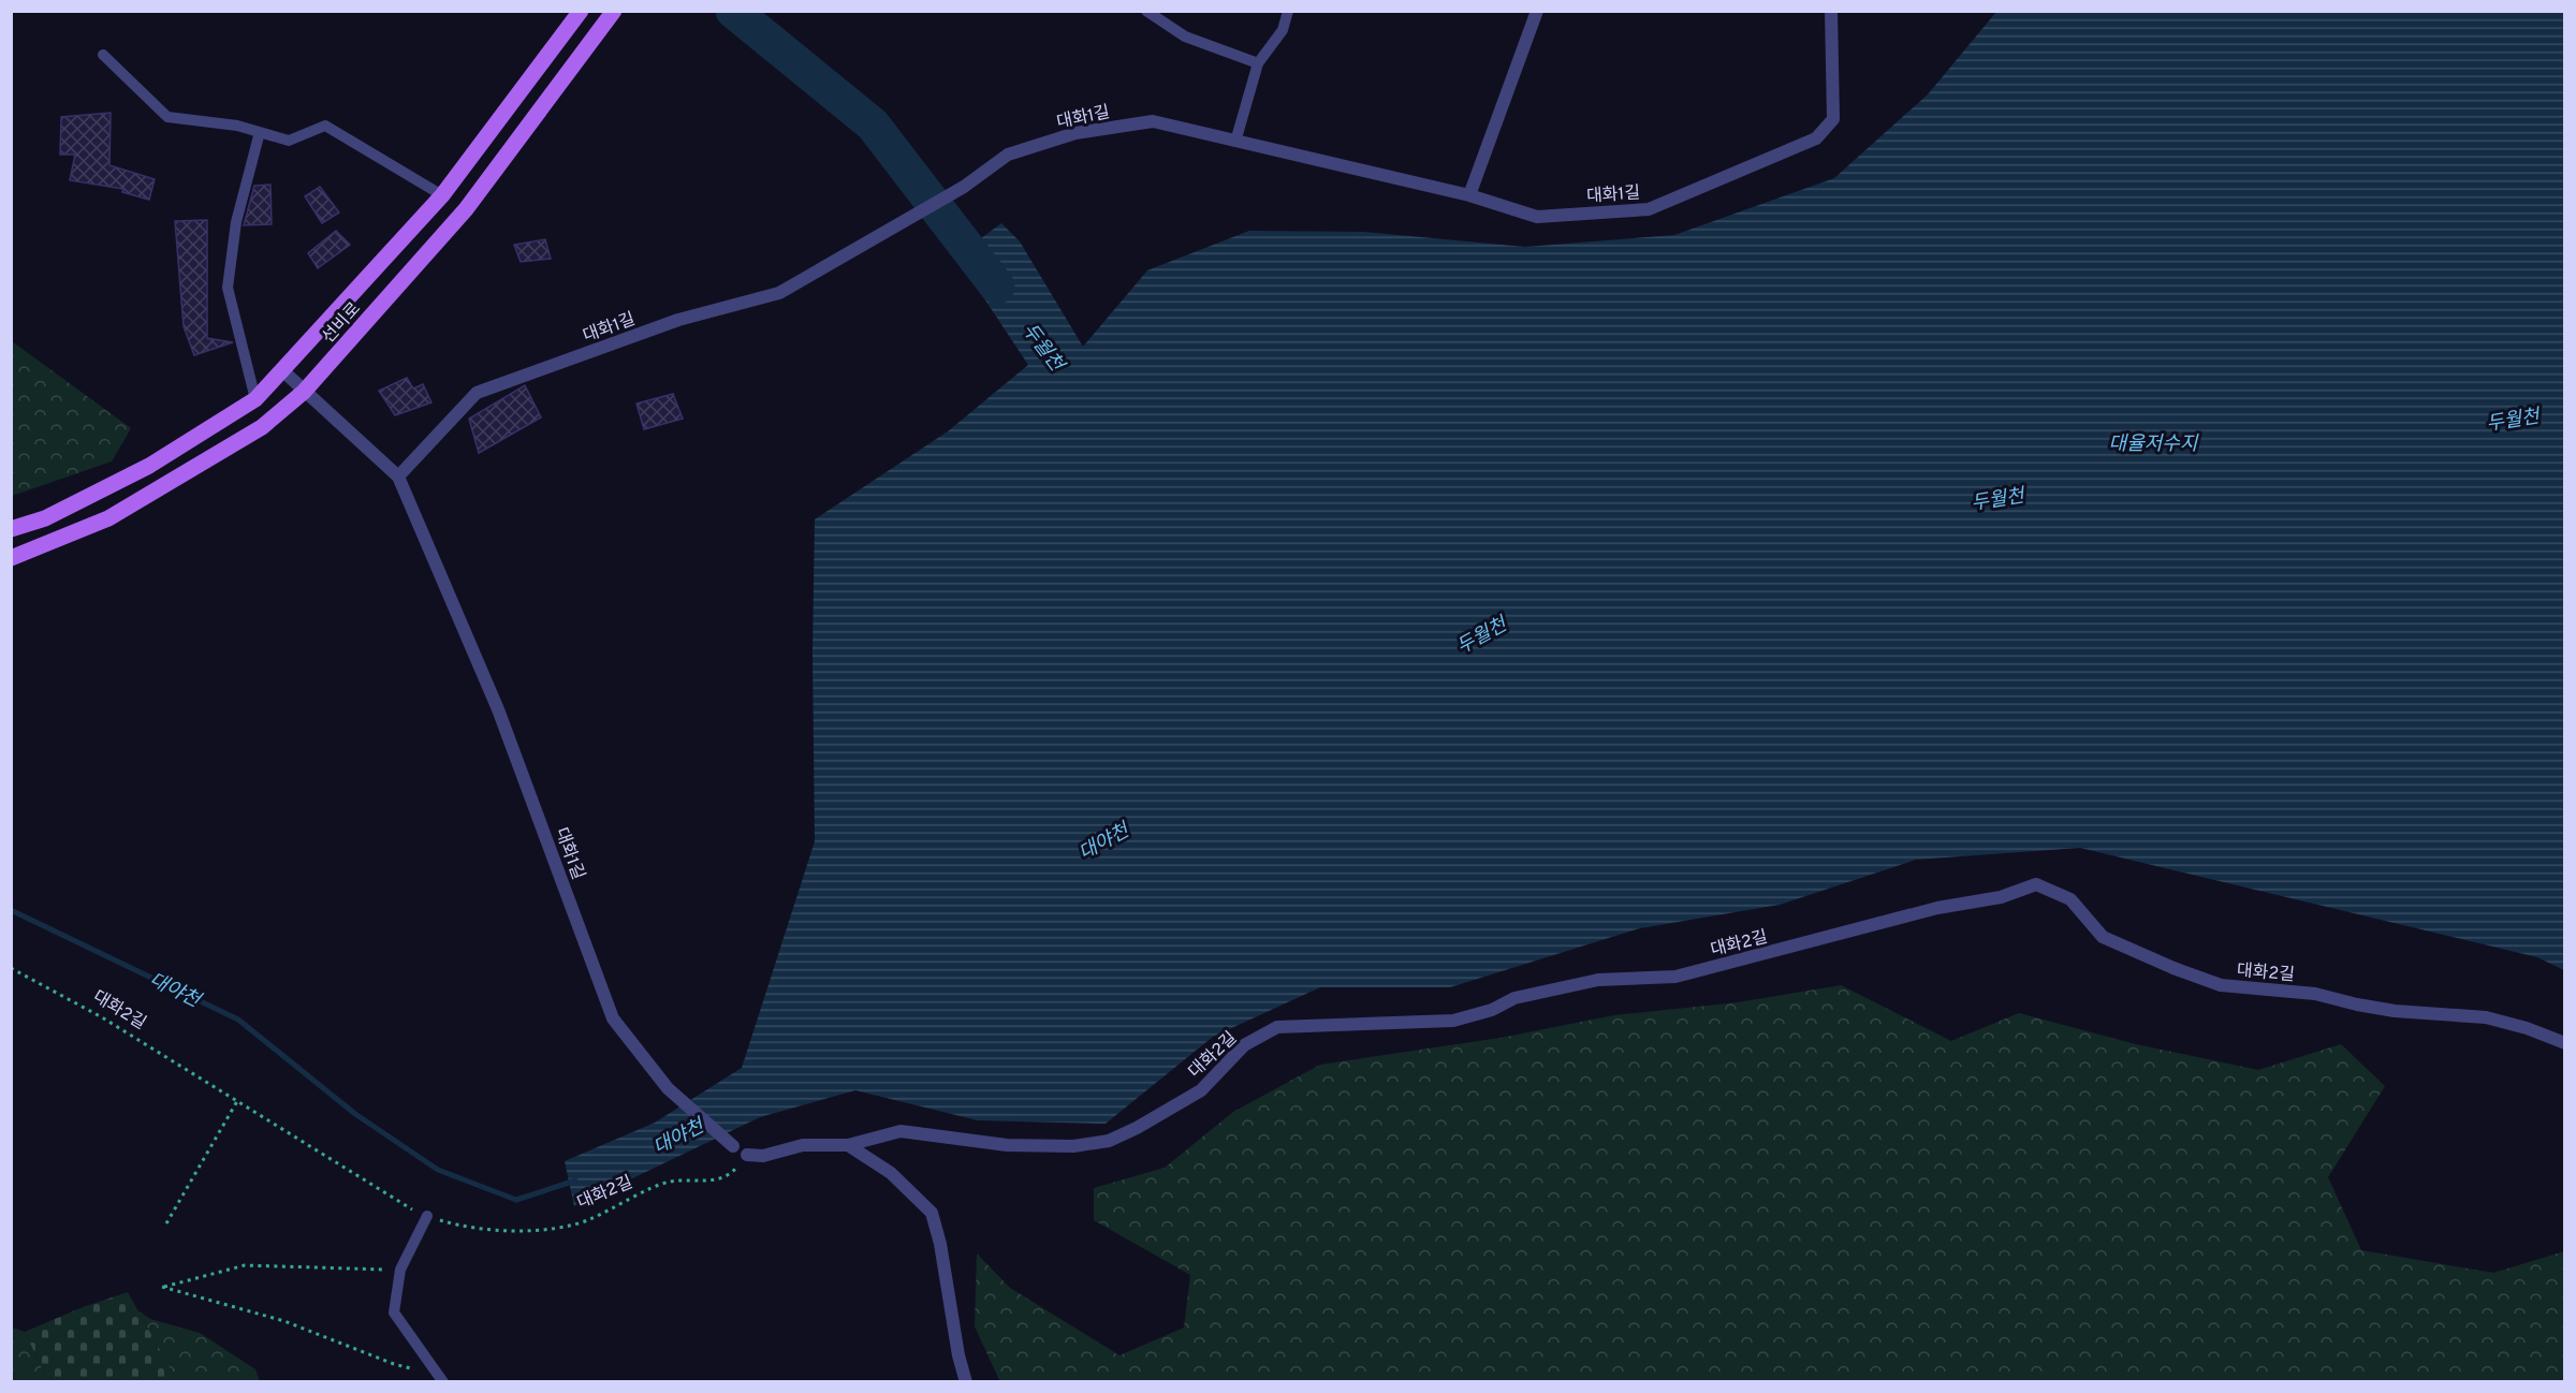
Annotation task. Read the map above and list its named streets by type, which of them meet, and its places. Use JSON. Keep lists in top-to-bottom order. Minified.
{"streets":{"main road":["선비로"],"street":["대화1길","대화2길"]},"crossings":[["대화1길","선비로"]],"water":["두월천","대율저수지","대야천"]}
